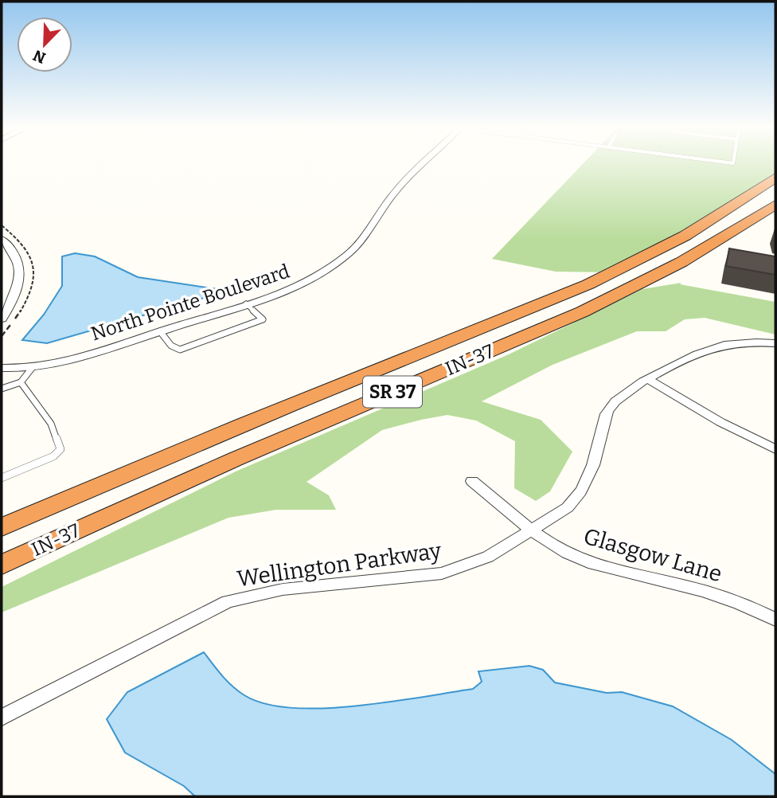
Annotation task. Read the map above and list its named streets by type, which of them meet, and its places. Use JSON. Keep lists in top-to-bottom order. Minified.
{"streets":{"highway":["IN-37","SR 37"],"street":["North Pointe Boulevard","Glasgow Lane","Wellington Parkway"]},"crossings":[["Glasgow Lane","Wellington Parkway"]],"north":"bottom left"}
